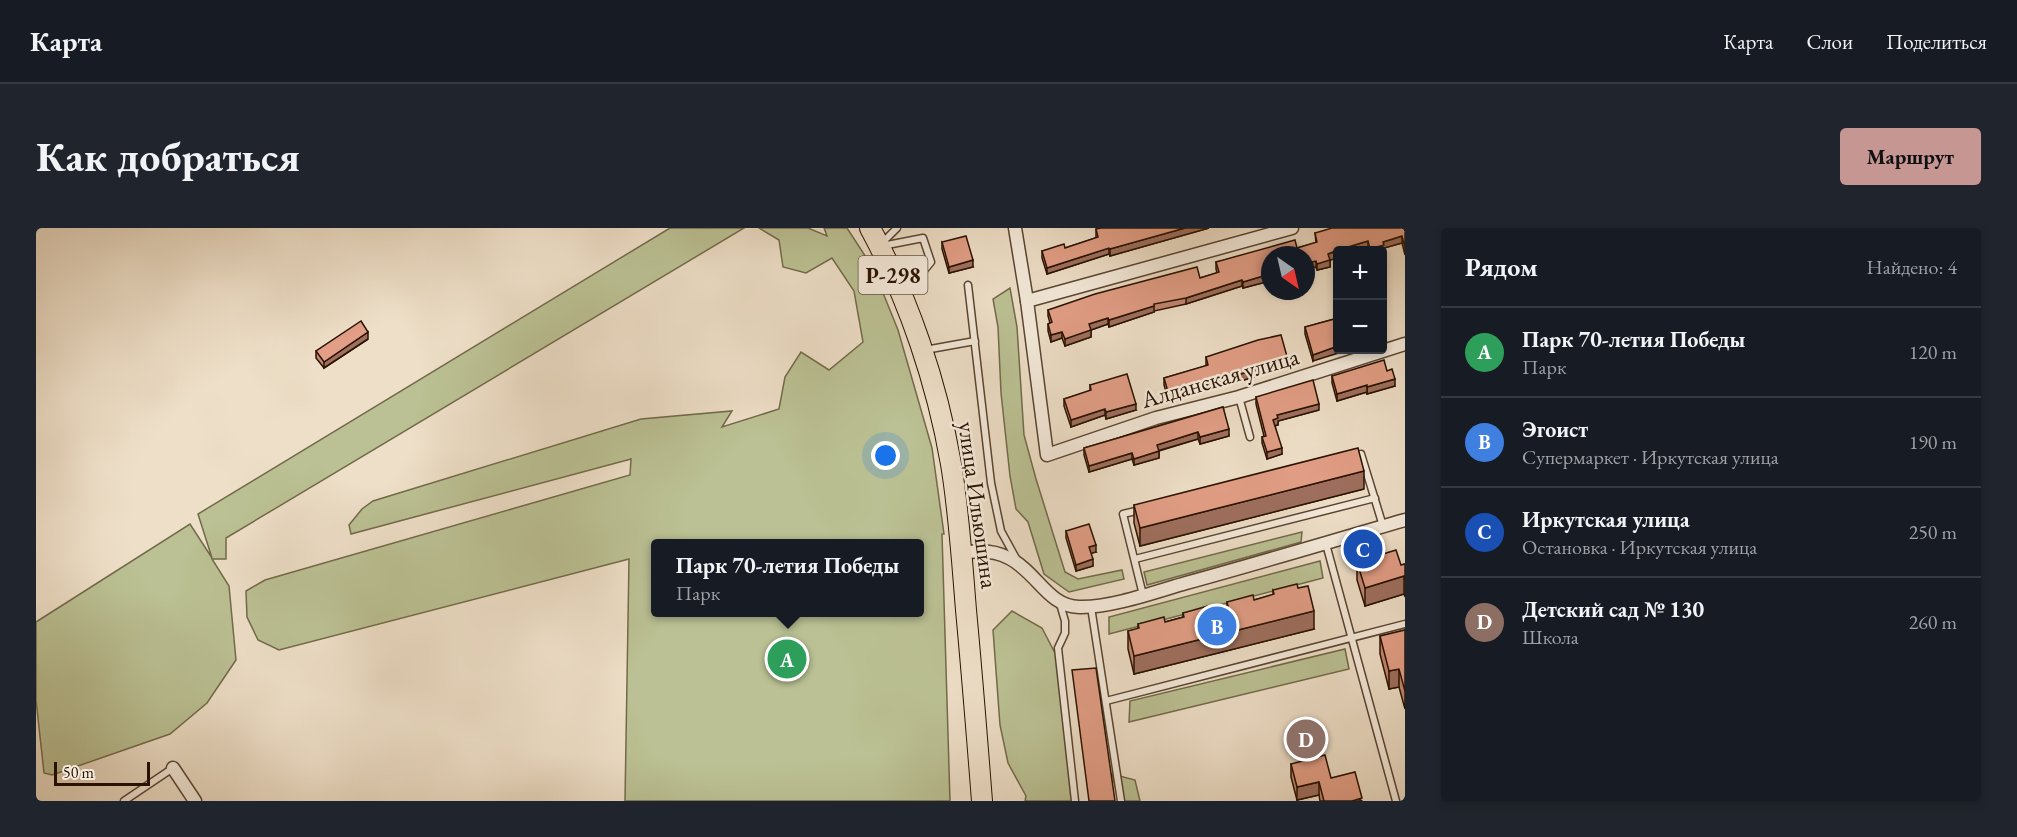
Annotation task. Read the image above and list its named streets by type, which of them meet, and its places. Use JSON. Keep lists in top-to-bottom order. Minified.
{"streets":{"highway":["Р-298","улица Ильюшина"],"street":["Алданская улица"]},"scale_bar":"50 m","north":"bottom right","page":{"header":"Карта","nav":["Карта","Слои","Поделиться"],"buttons":"Маршрут","title":"Как добраться","heading":["Рядом","Найдено: 4"],"map_buttons":["+","−"],"list":[{"mark":"A","name":"Парк 70-летия Победы","note":"Парк","value":"120 m"},{"mark":"B","name":"Эгоист","note":"Супермаркет · Иркутская улица","value":"190 m"},{"mark":"C","name":"Иркутская улица","note":"Остановка · Иркутская улица","value":"250 m"},{"mark":"D","name":"Детский сад № 130","note":"Школа","value":"260 m"}],"pins":["C","B","A","D"],"popup":["Парк 70-летия Победы","Парк"],"scale":"50 m"}}
